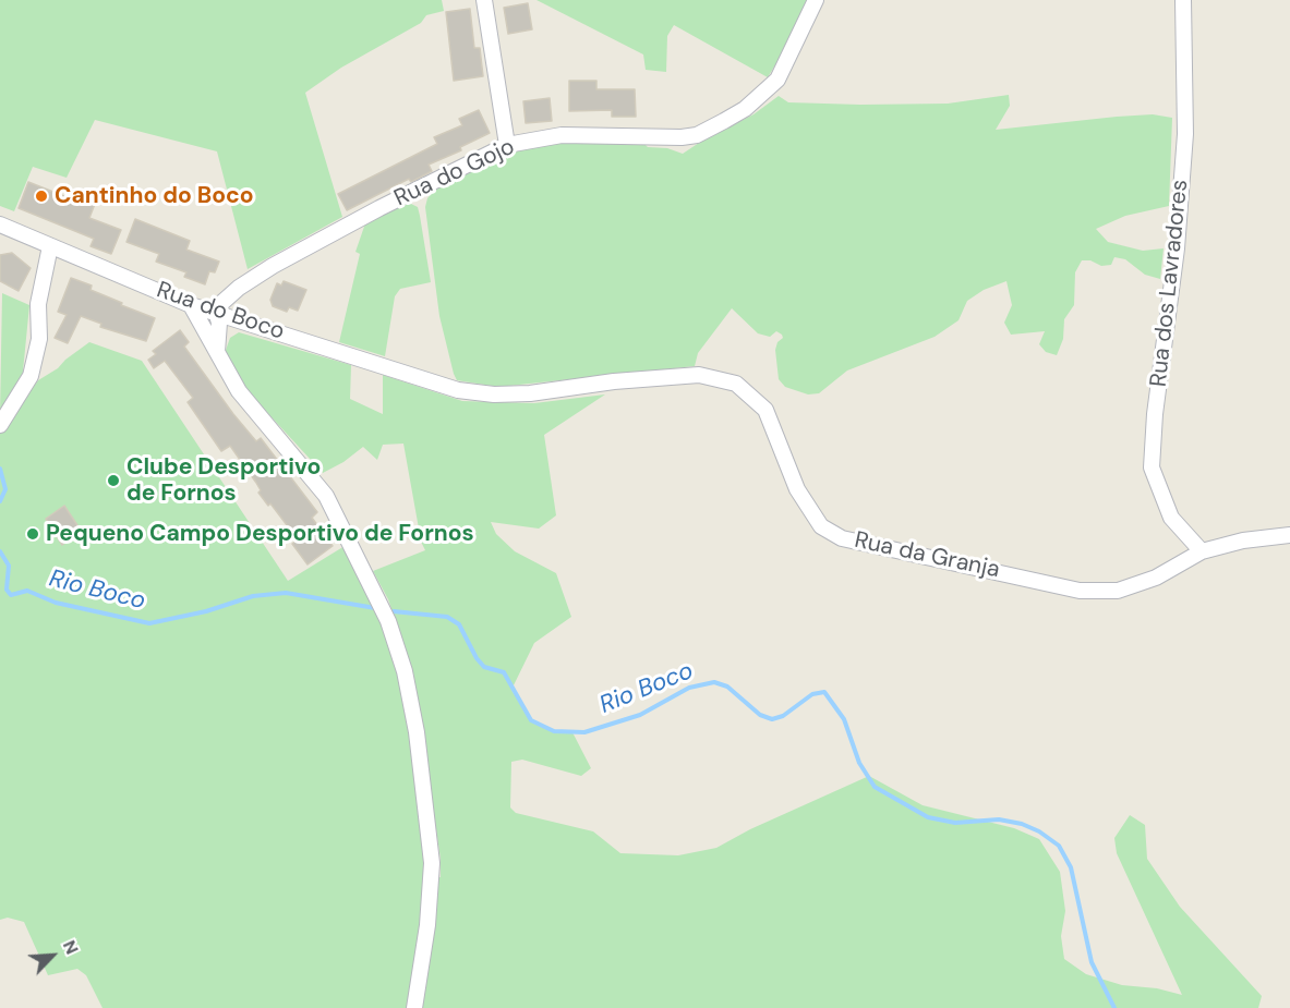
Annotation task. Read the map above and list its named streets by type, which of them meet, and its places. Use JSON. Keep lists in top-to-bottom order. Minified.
{"streets":{"street":["Rua do Gojo","Rua dos Lavradores","Rua do Boco","Rua da Granja"]},"crossings":[["Rua do Gojo","Rua do Boco"],["Rua dos Lavradores","Rua da Granja"],["Rua do Boco","Rua da Granja"]],"water":["Rio Boco"],"places":["Cantinho do Boco","Clube Desportivo de Fornos","Pequeno Campo Desportivo de Fornos"],"north":"top right"}
